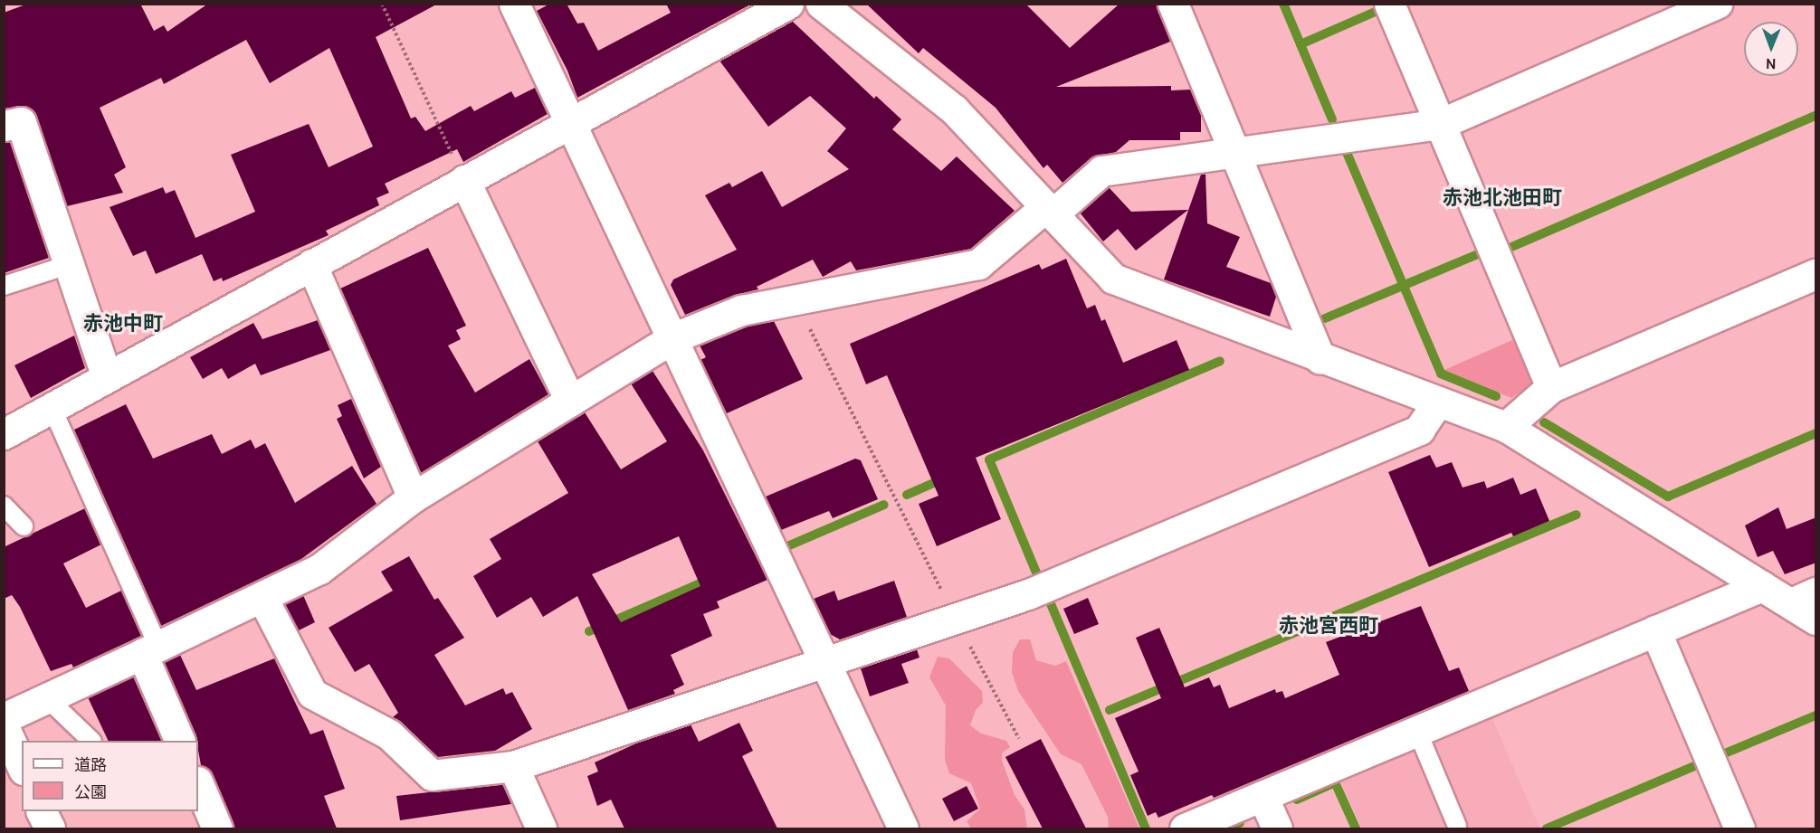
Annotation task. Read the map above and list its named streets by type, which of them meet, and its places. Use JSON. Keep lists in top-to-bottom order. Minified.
{"districts":["赤池北池田町","赤池中町","赤池宮西町"],"legend":["道路","公園"],"north":"bottom"}
